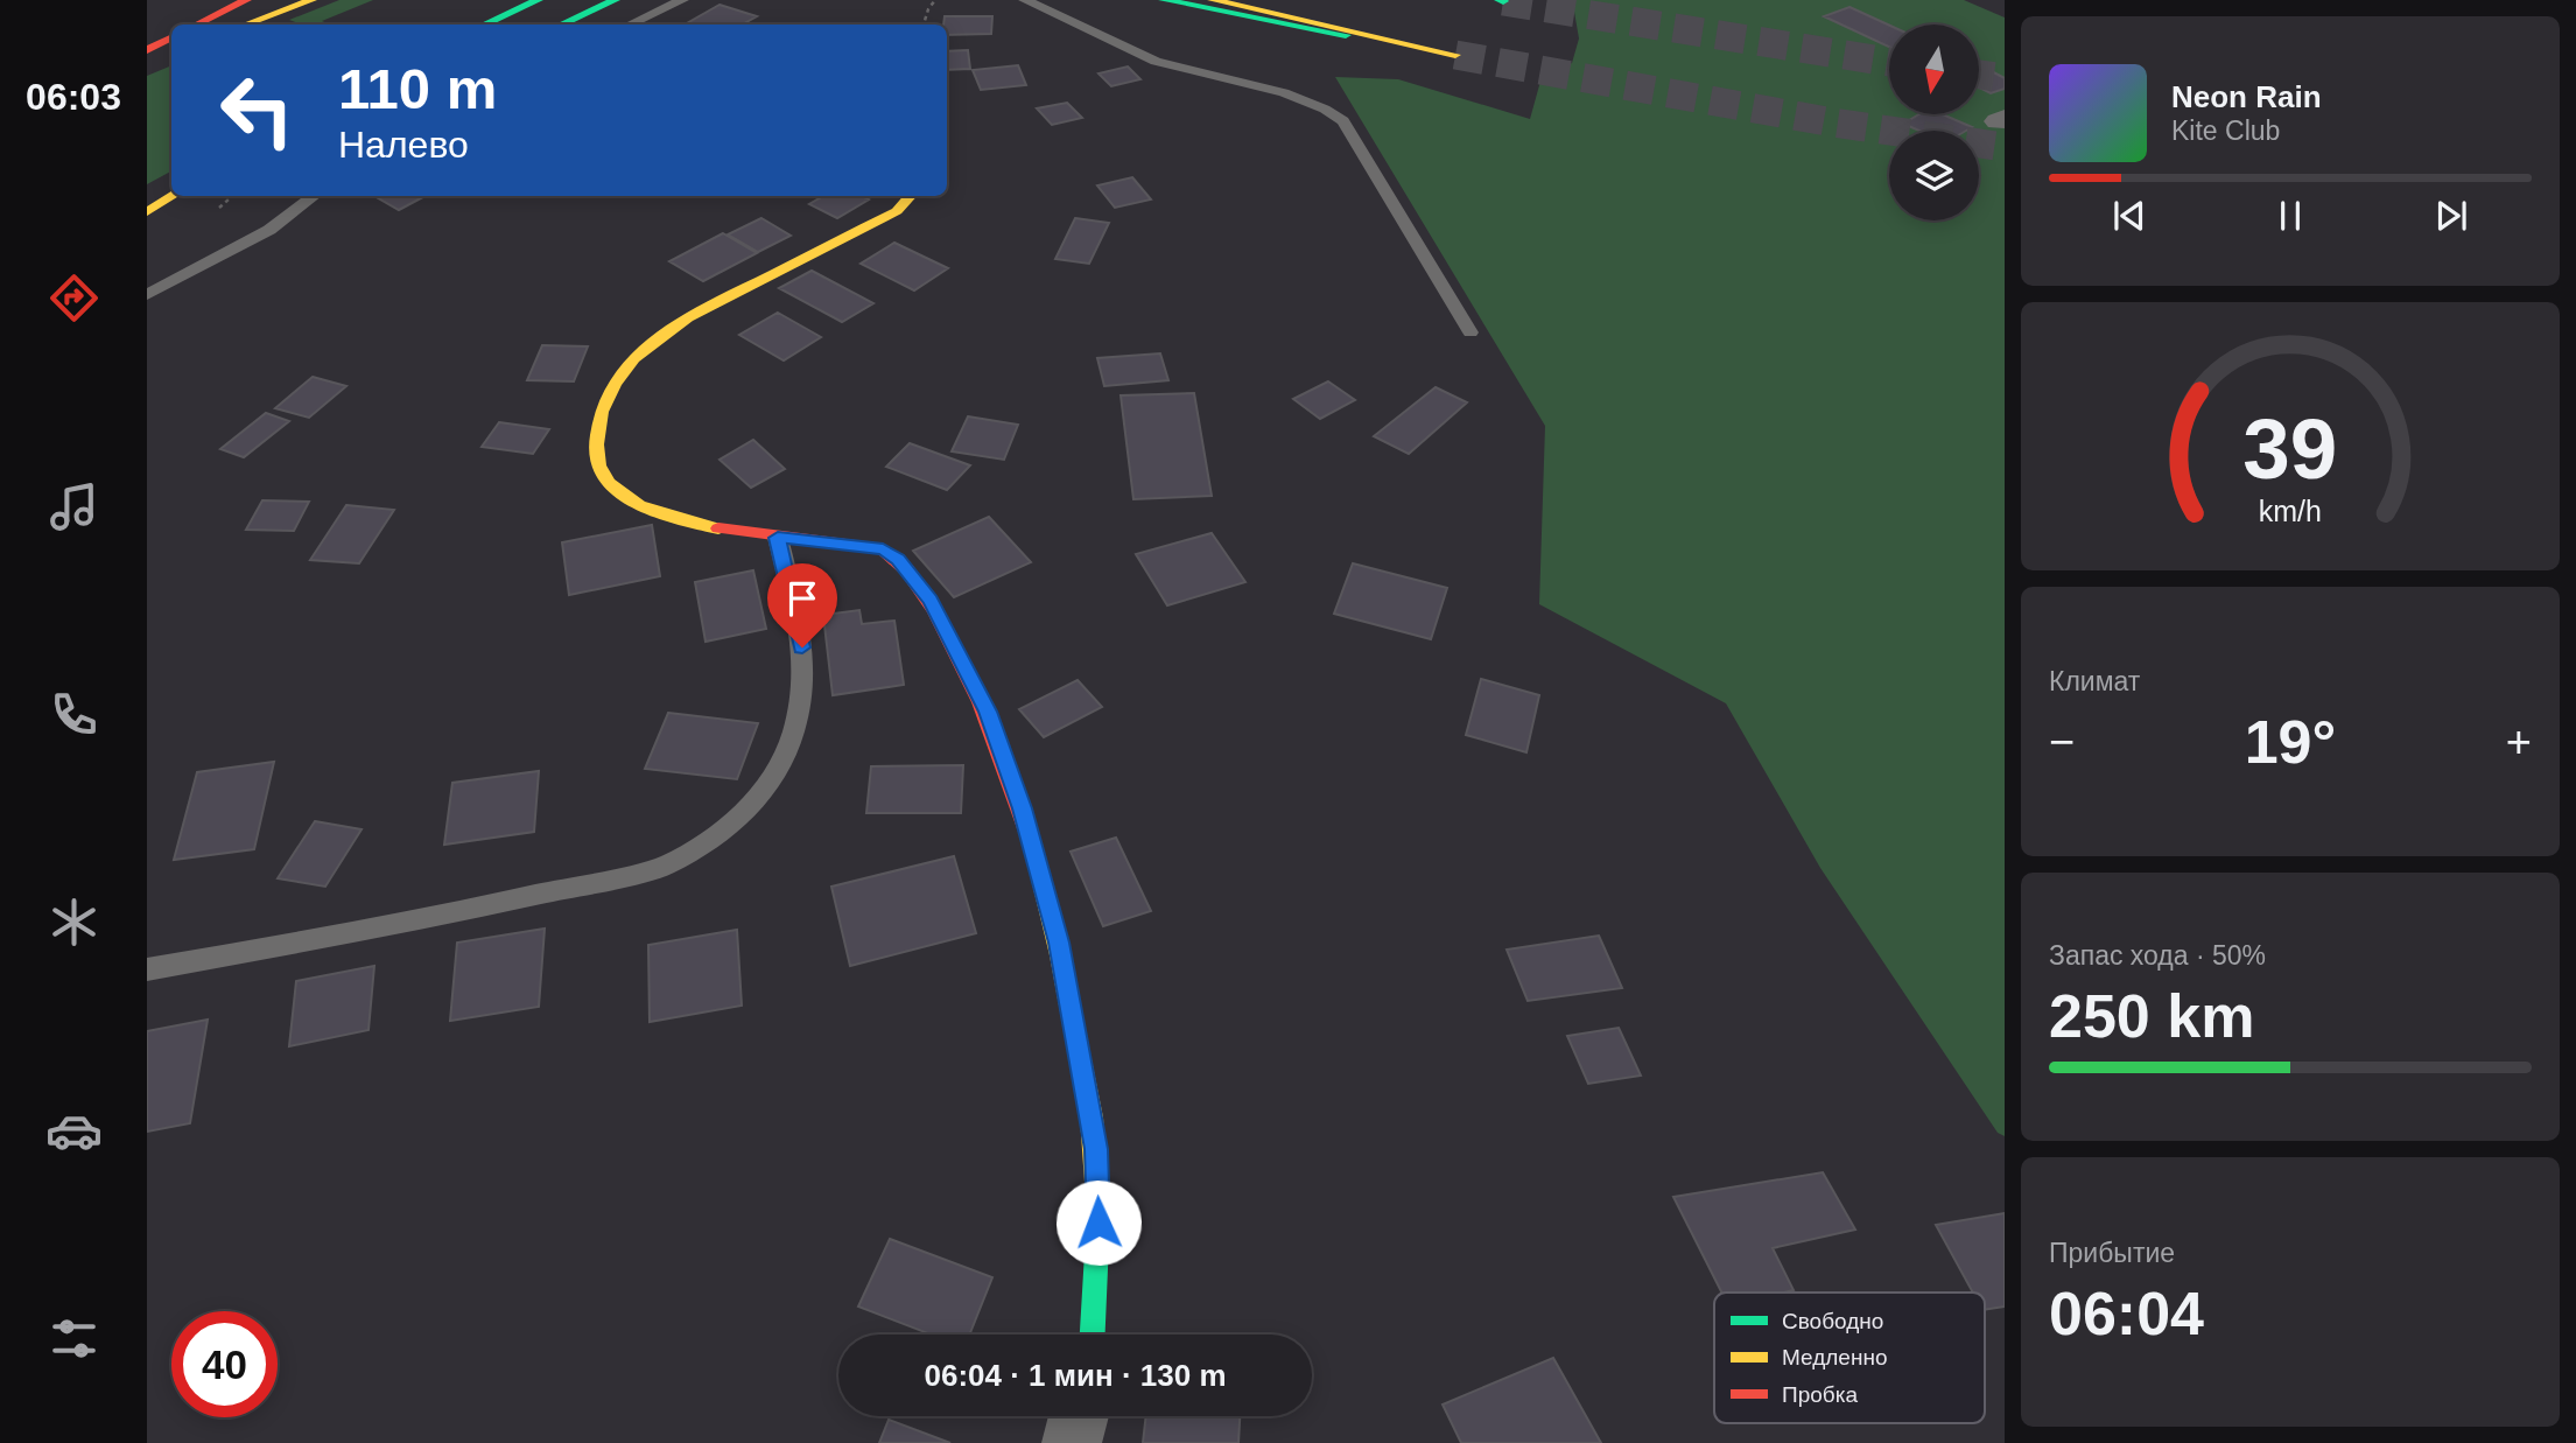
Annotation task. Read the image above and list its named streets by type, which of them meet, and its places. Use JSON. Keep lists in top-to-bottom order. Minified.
{"legend":["Свободно","Медленно","Пробка"],"north":"bottom","page":{"tabs":"06:03","turn":["110 m","Налево"],"song":["Neon Rain","Kite Club"],"tile":["Климат",["Запас хода · 50%","250 km"],["Прибытие","06:04"]],"heat":["−","19°","+"],"limit":"40","trip":"06:04 · 1 мин · 130 m","gauge":["39","km/h"]}}
